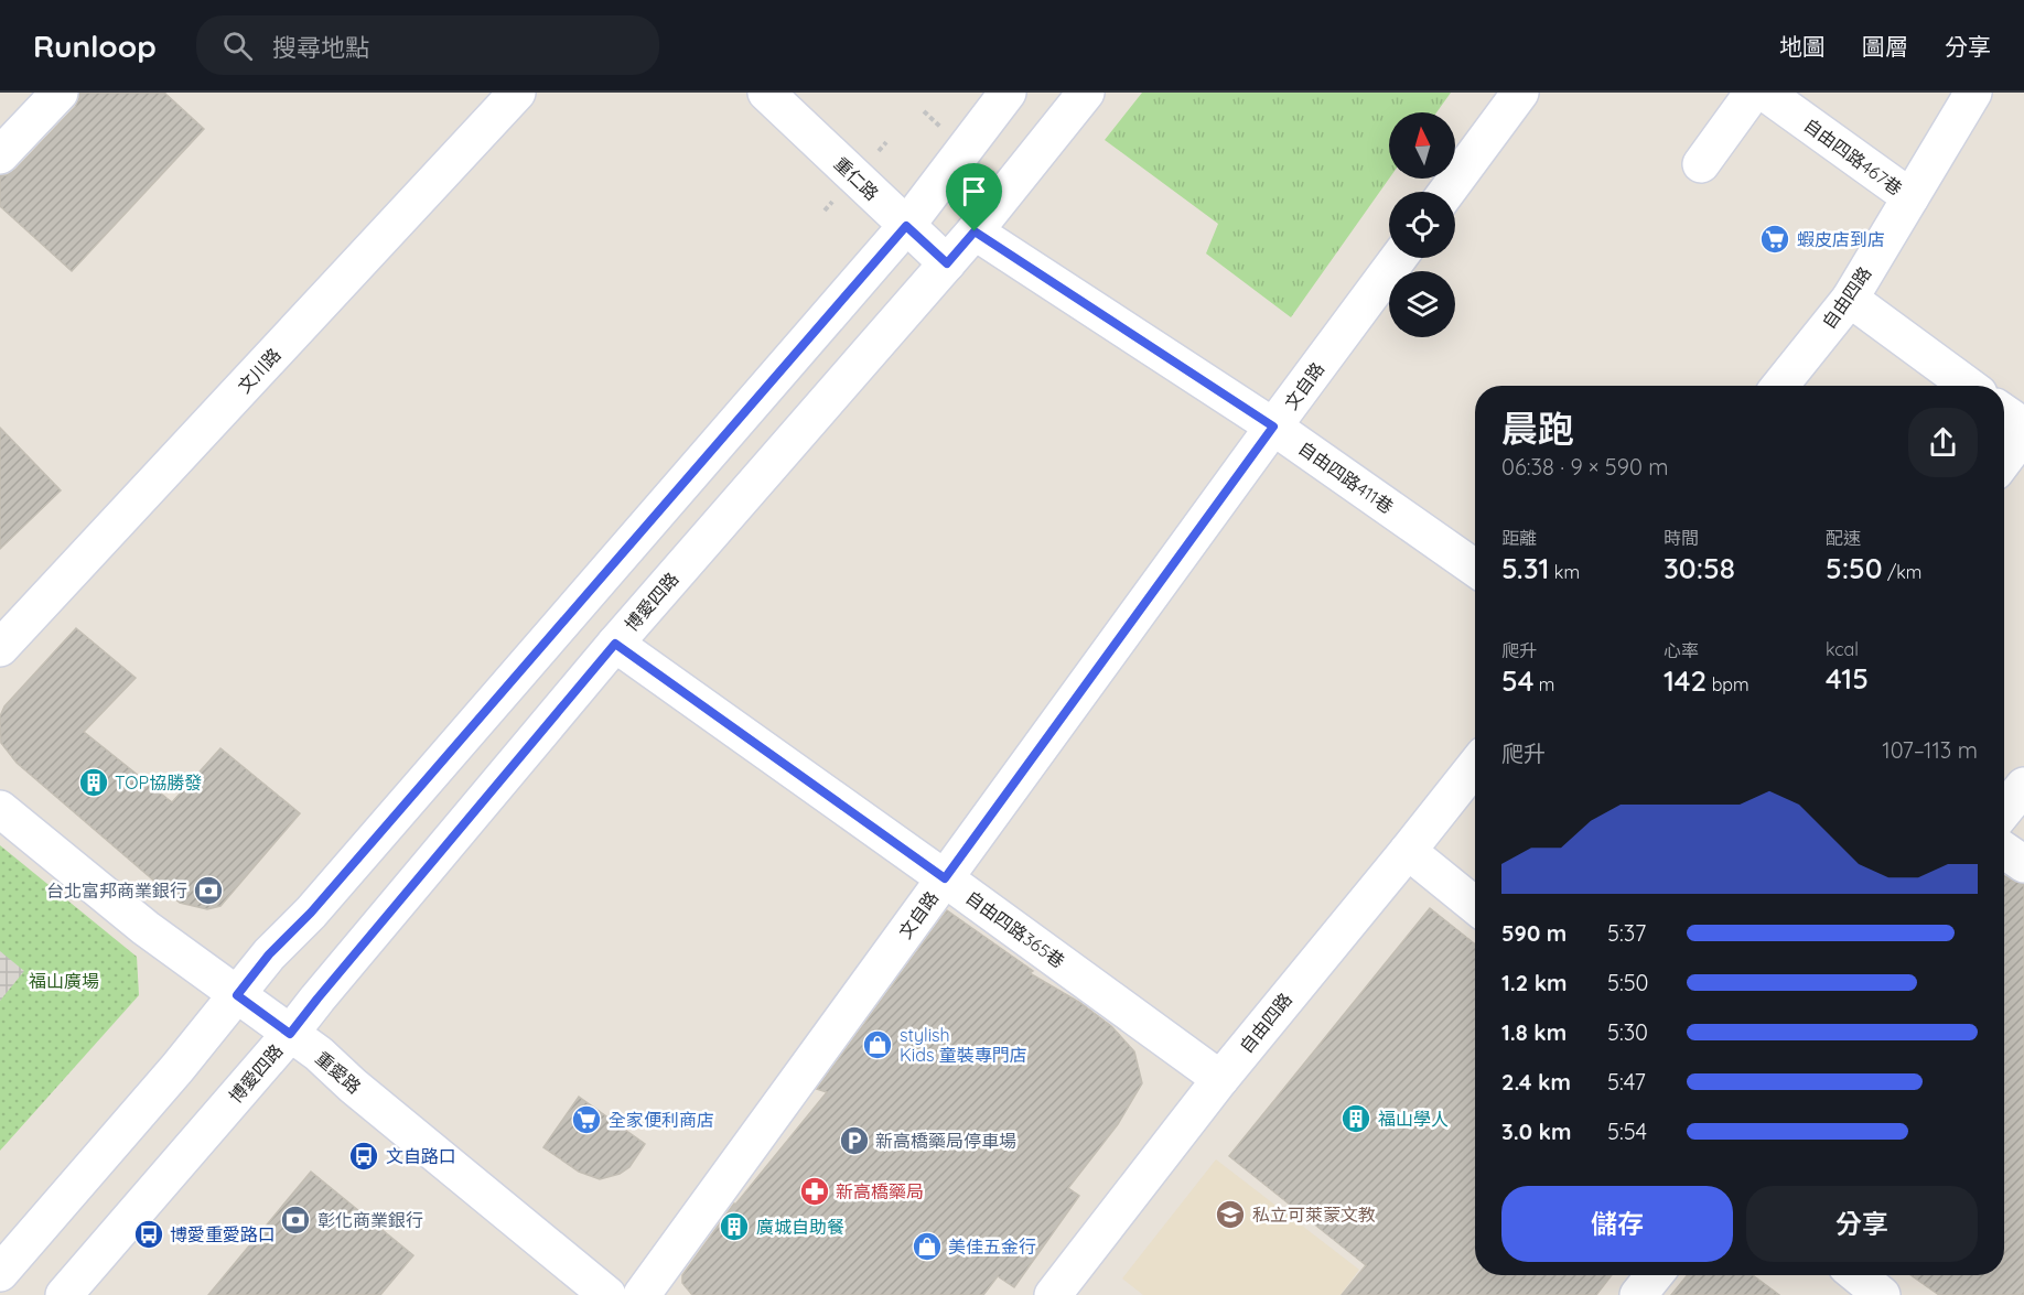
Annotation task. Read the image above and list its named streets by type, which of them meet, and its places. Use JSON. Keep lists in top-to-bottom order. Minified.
{"streets":{"street":["自由四路467巷","重仁路","自由四路","文川路","文自路","自由四路411巷","博愛四路","自由四路365巷","重愛路"]},"crossings":[["自由四路467巷","自由四路"],["重仁路","博愛四路"],["自由四路","自由四路365巷"],["文自路","自由四路411巷"],["文自路","自由四路365巷"],["自由四路411巷","博愛四路"],["博愛四路","自由四路365巷"],["博愛四路","重愛路"]],"parks":["福山廣場"],"places":{"supermarket":["蝦皮店到店","全家便利商店"],"building":["TOP協勝發","福山學人","廣城自助餐"],"bank":["台北富邦商業銀行","彰化商業銀行"],"shop":["stylish Kids 童裝專門店","美佳五金行"],"parking":["新高橋藥局停車場"],"bus stop":["文自路口","博愛重愛路口"],"pharmacy":["新高橋藥局"],"school or university":["私立可萊蒙文教"]},"north":"top","page":{"header":"Runloop","search":"搜尋地點","nav":["地圖","圖層","分享"],"heading":["晨跑","06:38 · 9 × 590 m"],"stats":[["距離","5.31 km"],["時間","30:58"],["配速","5:50 /km"],["爬升","54 m"],["心率","142 bpm"],["kcal","415"]],"chart":["爬升","107–113 m"],"list":[{"name":"590 m","note":"5:37"},{"name":"1.2 km","note":"5:50"},{"name":"1.8 km","note":"5:30"},{"name":"2.4 km","note":"5:47"},{"name":"3.0 km","note":"5:54"}],"buttons":["儲存","分享"]}}
